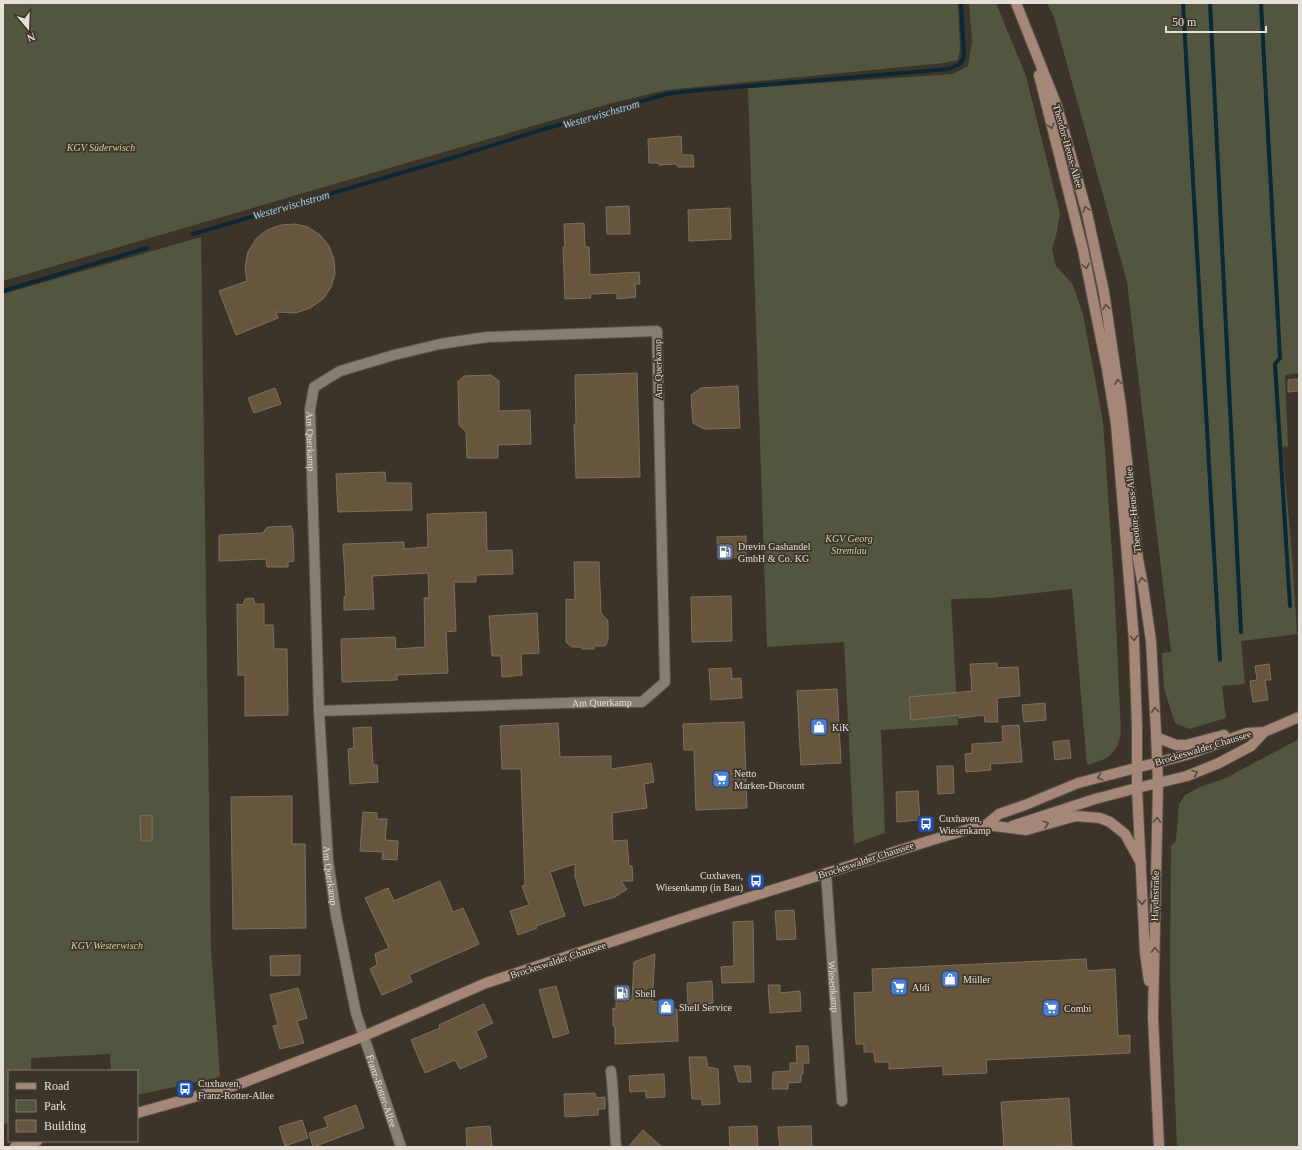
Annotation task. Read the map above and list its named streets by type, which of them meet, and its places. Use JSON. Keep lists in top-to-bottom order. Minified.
{"streets":{"street":["Theodor-Heuss-Allee","Am Querkamp","Brockeswalder Chaussee","Haydnstraße","Wiesenkamp","Franz-Rotter-Allee"]},"crossings":[["Theodor-Heuss-Allee","Brockeswalder Chaussee"],["Theodor-Heuss-Allee","Haydnstraße"],["Am Querkamp","Brockeswalder Chaussee"],["Am Querkamp","Franz-Rotter-Allee"],["Brockeswalder Chaussee","Haydnstraße"],["Brockeswalder Chaussee","Wiesenkamp"],["Brockeswalder Chaussee","Franz-Rotter-Allee"]],"water":["Westerwischstrom"],"parks":["KGV Süderwisch","KGV Georg Stremlau","KGV Westerwisch"],"places":{"fuel station":["Drevin Gashandel GmbH & Co. KG","Shell"],"shop":["KiK","Müller","Shell Service"],"supermarket":["Netto Marken-Discount","Aldi","Combi"],"bus stop":["Cuxhaven, Wiesenkamp","Cuxhaven, Wiesenkamp (in Bau)","Cuxhaven, Franz-Rotter-Allee"]},"legend":["Road","Park","Building"],"scale_bar":"50 m","north":"bottom"}
